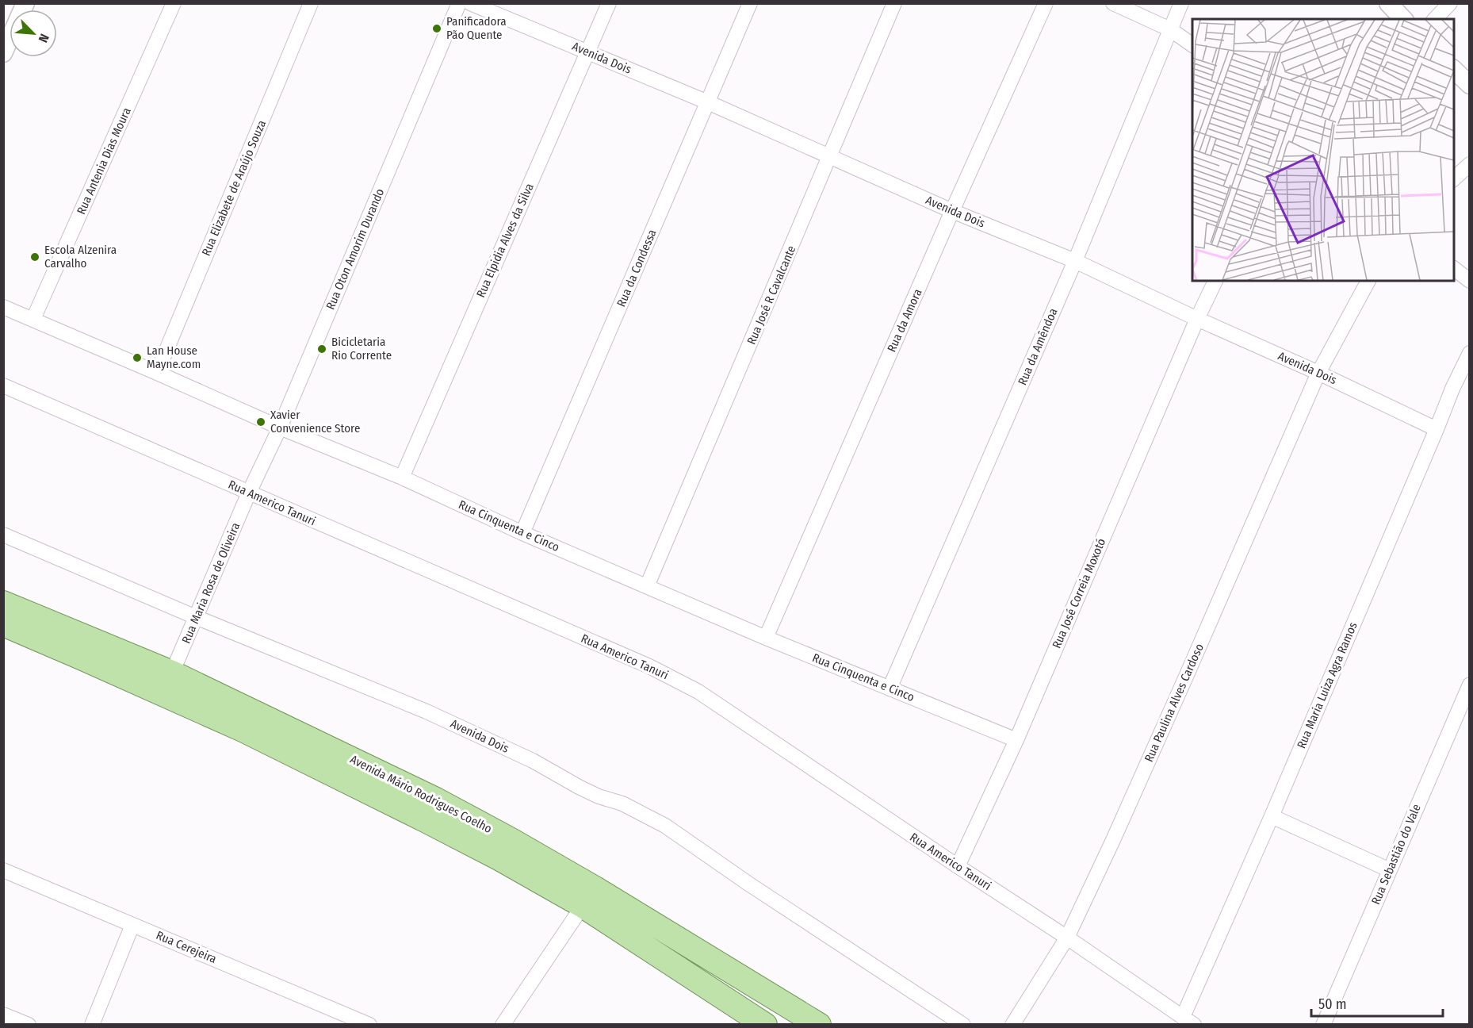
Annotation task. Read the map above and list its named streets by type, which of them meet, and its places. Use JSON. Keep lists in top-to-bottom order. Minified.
{"streets":{"main road":["Avenida Mário Rodrigues Coelho"],"street":["Avenida Dois","Rua Antenia Dias Moura","Rua Elizabete de Araújo Souza","Rua Elpidia Alves da Silva","Rua Oton Amorim Durando","Rua da Condessa","Rua José R Cavalcante","Rua da Amora","Rua da Amêndoa","Rua Americo Tanuri","Rua Cinquenta e Cinco","Rua Maria Rosa de Oliveira","Rua José Correia Moxotó","Rua Maria Luiza Agra Ramos","Rua Paulina Alves Cardoso","Rua Sebastião do Vale","Rua Cerejeira"]},"crossings":[["Avenida Dois","Rua Elpidia Alves da Silva"],["Avenida Dois","Rua da Condessa"],["Avenida Dois","Rua José R Cavalcante"],["Avenida Dois","Rua da Amora"],["Avenida Dois","Rua da Amêndoa"],["Avenida Dois","Rua Maria Rosa de Oliveira"],["Avenida Dois","Rua José Correia Moxotó"],["Avenida Dois","Rua Maria Luiza Agra Ramos"],["Avenida Dois","Rua Paulina Alves Cardoso"],["Rua Antenia Dias Moura","Rua Cinquenta e Cinco"],["Rua Elizabete de Araújo Souza","Rua Cinquenta e Cinco"],["Rua Elpidia Alves da Silva","Rua Cinquenta e Cinco"],["Rua Oton Amorim Durando","Rua Americo Tanuri"],["Rua Oton Amorim Durando","Rua Cinquenta e Cinco"],["Rua Oton Amorim Durando","Rua Maria Rosa de Oliveira"],["Rua da Condessa","Rua Cinquenta e Cinco"],["Rua José R Cavalcante","Rua Cinquenta e Cinco"],["Rua da Amora","Rua Cinquenta e Cinco"],["Rua da Amêndoa","Rua Cinquenta e Cinco"],["Rua Americo Tanuri","Rua Maria Rosa de Oliveira"],["Rua Americo Tanuri","Rua José Correia Moxotó"],["Rua Americo Tanuri","Rua Maria Luiza Agra Ramos"],["Rua Americo Tanuri","Rua Paulina Alves Cardoso"],["Rua Cinquenta e Cinco","Rua José Correia Moxotó"],["Rua Maria Rosa de Oliveira","Avenida Mário Rodrigues Coelho"]],"places":["Panificadora Pão Quente","Escola Alzenira Carvalho","Bicicletaria Rio Corrente","Lan House Mayne.com","Xavier Convenience Store"],"scale_bar":"50 m","north":"bottom right"}
